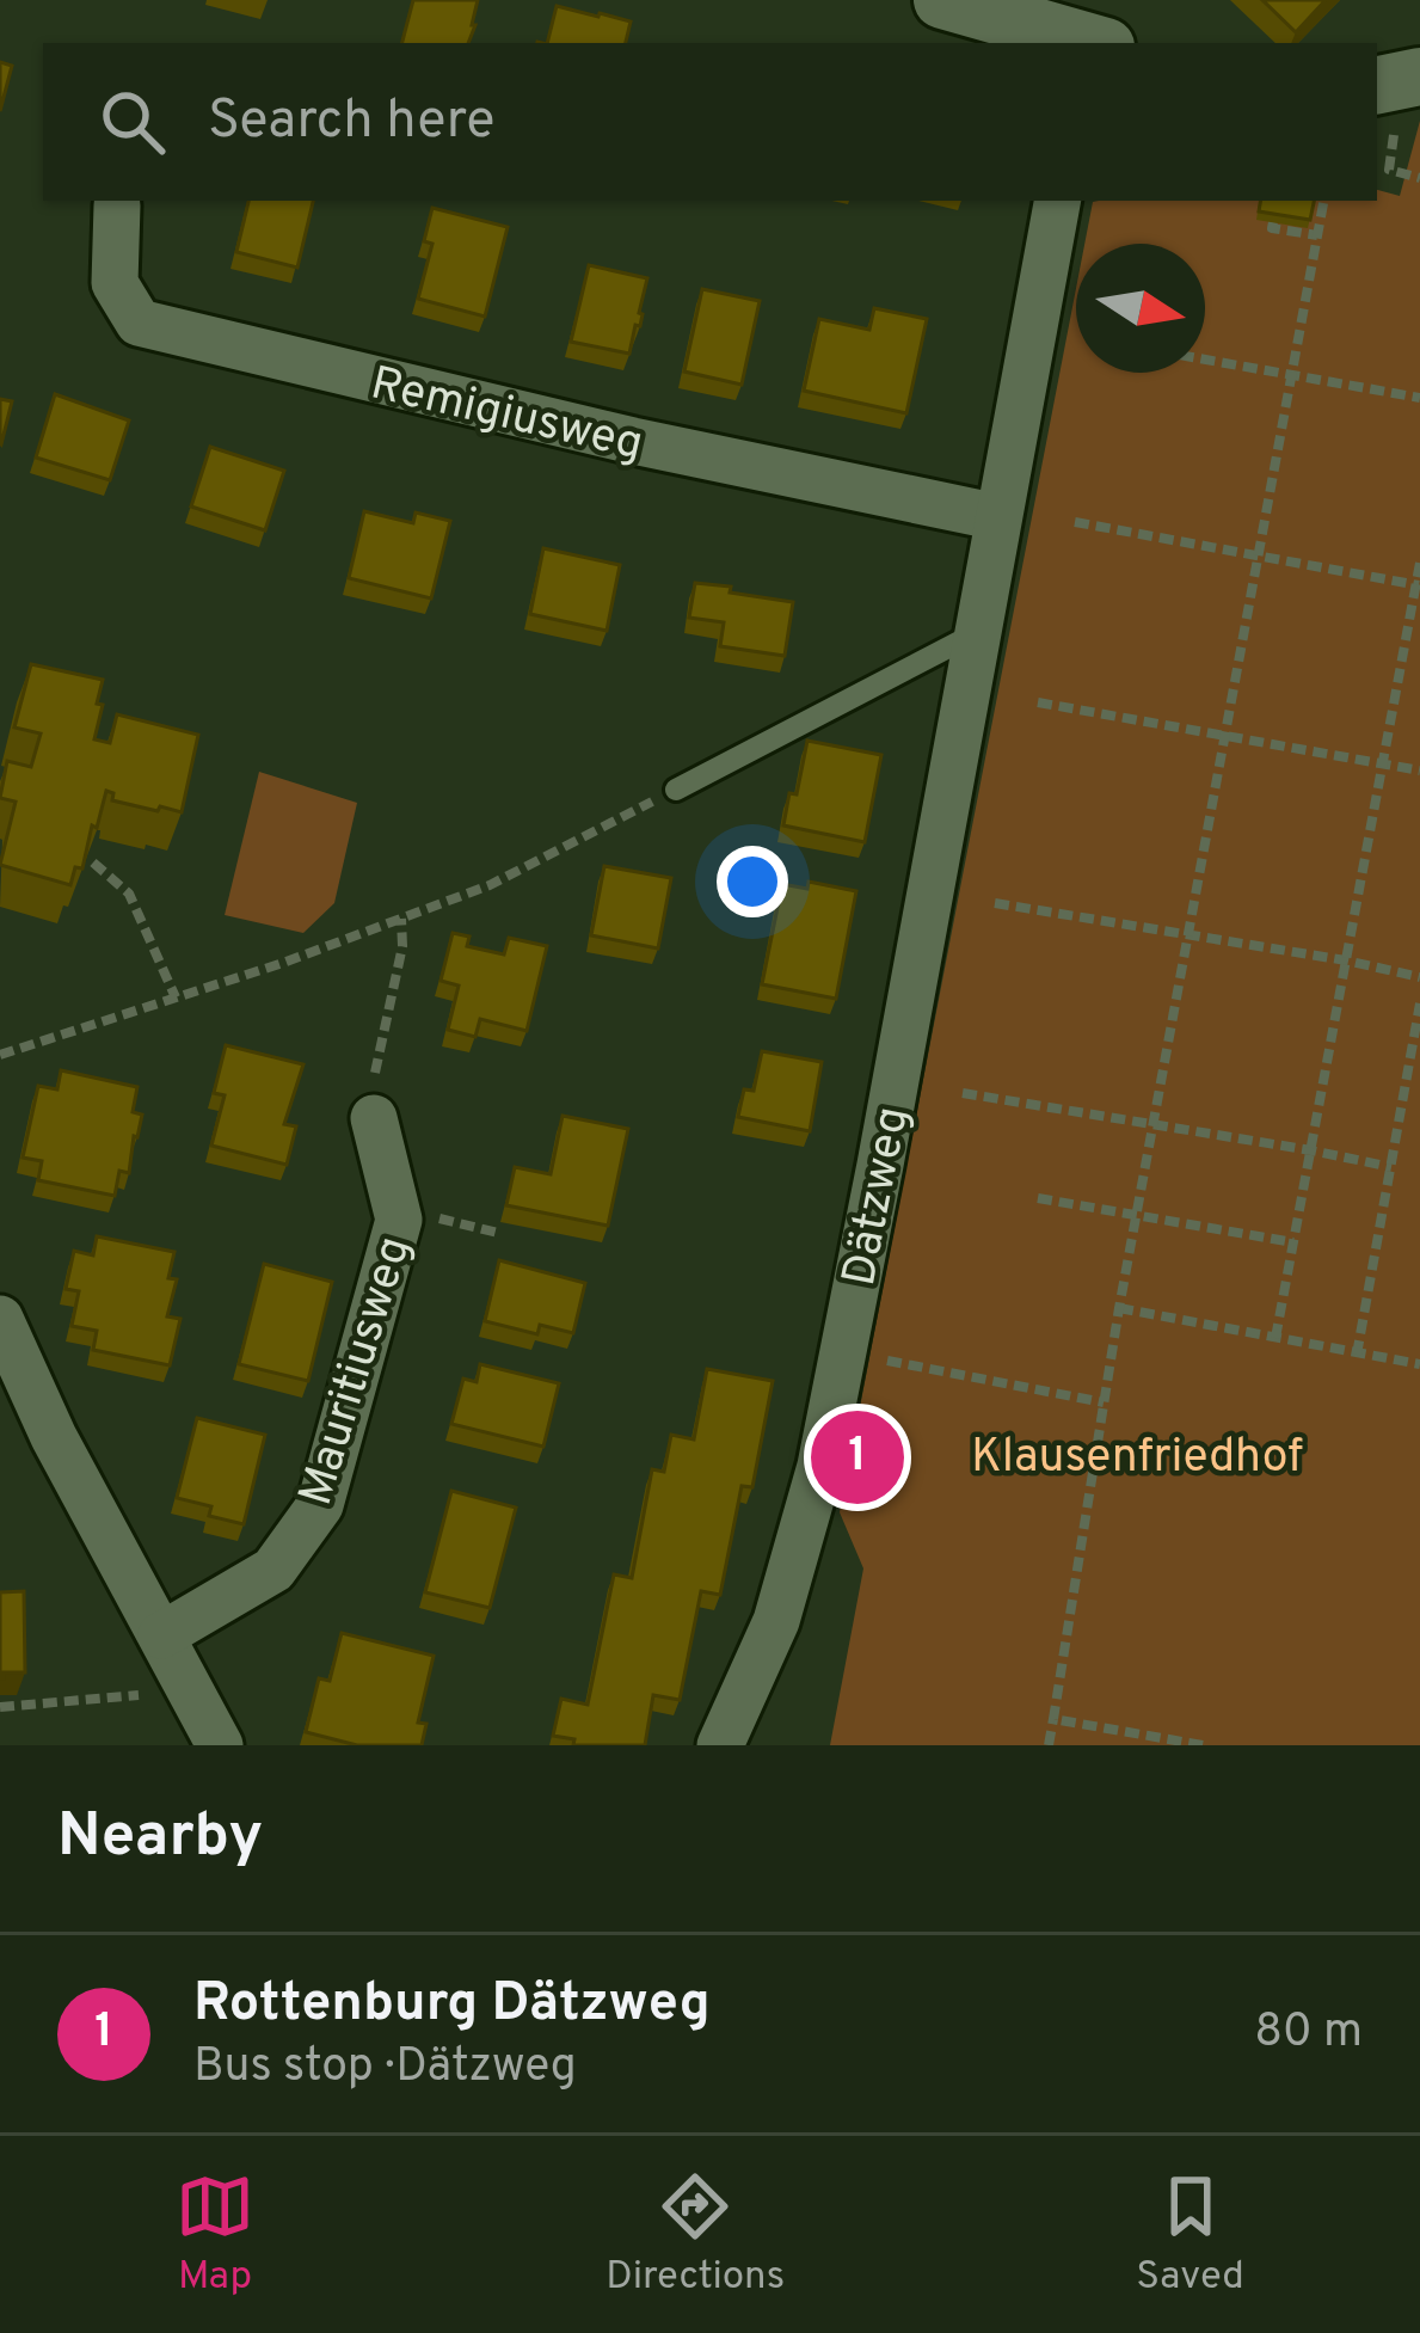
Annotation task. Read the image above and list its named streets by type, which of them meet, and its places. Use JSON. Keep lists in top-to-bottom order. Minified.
{"streets":{"street":["Remigiusweg","Dätzweg","Mauritiusweg"]},"crossings":[["Remigiusweg","Dätzweg"]],"parks":["Klausenfriedhof"],"north":"right","page":{"search":"Search here","pins":"1","heading":"Nearby","list":[{"mark":"1","name":"Rottenburg Dätzweg","note":"Bus stop · Dätzweg","value":"80 m"}],"nav":["Map","Directions","Saved"]}}
